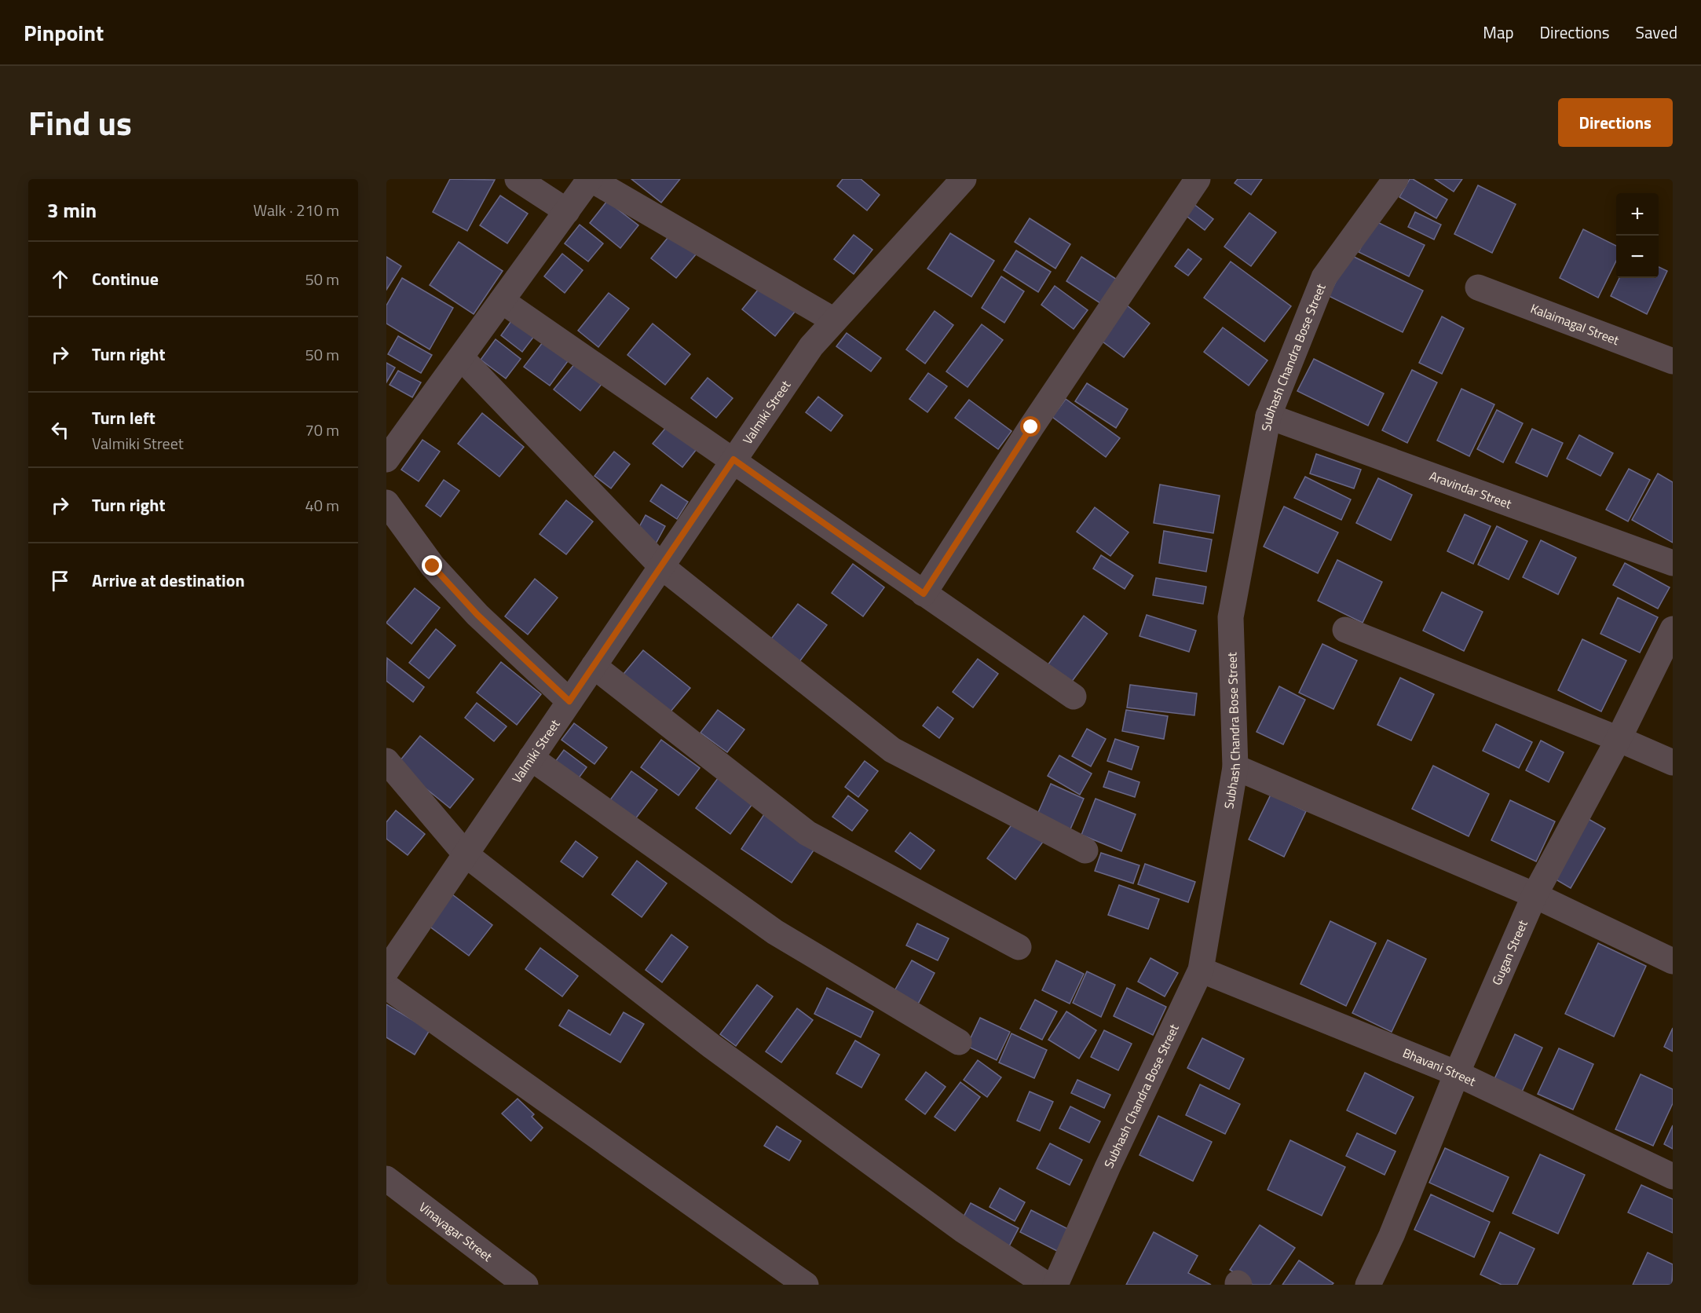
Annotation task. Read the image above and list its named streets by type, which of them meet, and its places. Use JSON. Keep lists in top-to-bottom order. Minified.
{"streets":{"street":["Kalaimagal Street","Subhash Chandra Bose Street","Valmiki Street","Aravindar Street","Gugan Street","Bhavani Street","Vinayagar Street"]},"crossings":[["Subhash Chandra Bose Street","Aravindar Street"],["Subhash Chandra Bose Street","Bhavani Street"],["Gugan Street","Bhavani Street"]],"page":{"header":"Pinpoint","nav":["Map","Directions","Saved"],"title":"Find us","buttons":"Directions","heading":["3 min","Walk · 210 m"],"map_buttons":["+","−"],"list":[["Continue","50 m"],["Turn right","50 m"],["Turn left","Valmiki Street","70 m"],["Turn right","40 m"],"Arrive at destination"]}}
